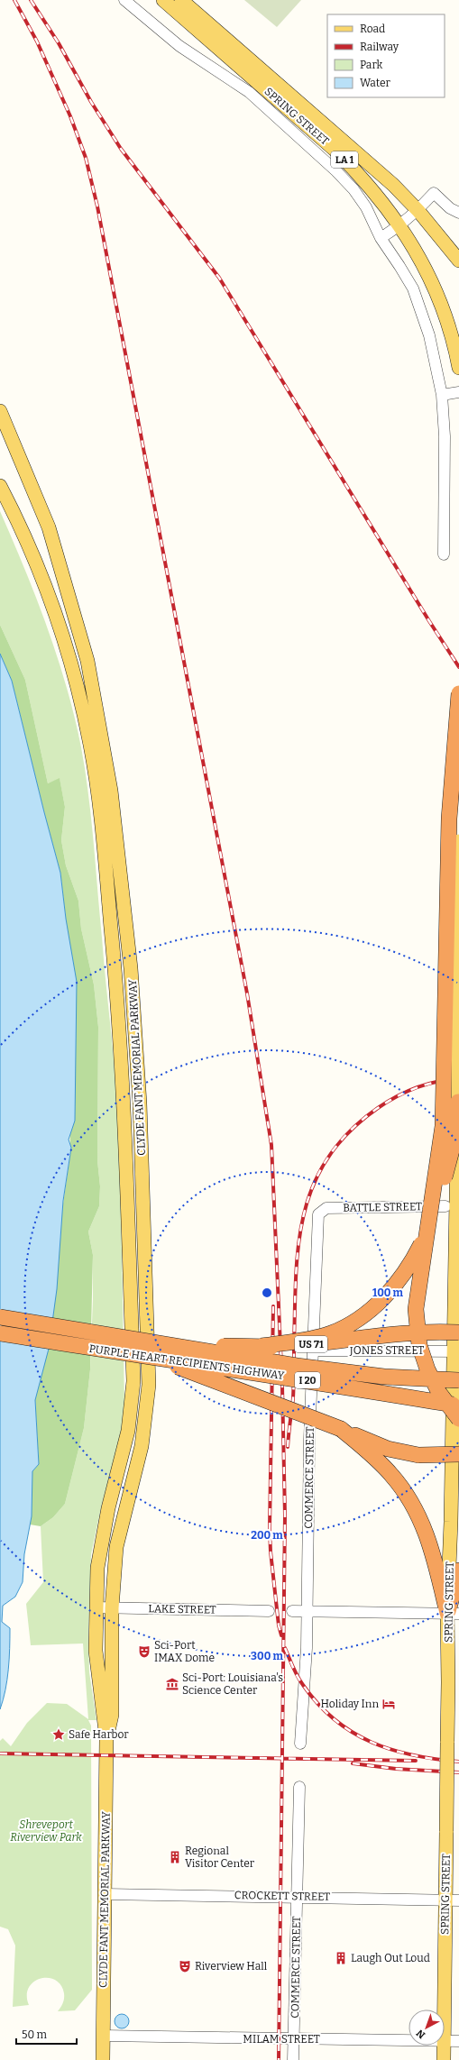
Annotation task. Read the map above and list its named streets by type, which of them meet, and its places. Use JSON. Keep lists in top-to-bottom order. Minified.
{"streets":{"highway":["US 71","PURPLE HEART RECIPIENTS HIGHWAY","I 20"],"main road":["SPRING STREET","LA 1","CLYDE FANT MEMORIAL PARKWAY"],"street":["BATTLE STREET","JONES STREET","COMMERCE STREET","LAKE STREET","CROCKETT STREET","MILAM STREET"]},"crossings":[["SPRING STREET","US 71"],["SPRING STREET","JONES STREET"],["SPRING STREET","CROCKETT STREET"],["CLYDE FANT MEMORIAL PARKWAY","LAKE STREET"],["CLYDE FANT MEMORIAL PARKWAY","CROCKETT STREET"],["CLYDE FANT MEMORIAL PARKWAY","MILAM STREET"],["BATTLE STREET","COMMERCE STREET"],["US 71","PURPLE HEART RECIPIENTS HIGHWAY"],["JONES STREET","COMMERCE STREET"],["COMMERCE STREET","CROCKETT STREET"],["COMMERCE STREET","MILAM STREET"]],"parks":["Shreveport Riverview Park"],"places":{"theatre":["Sci-Port IMAX Dome","Riverview Hall"],"museum":["Sci-Port: Louisiana's Science Center"],"hotel":["Holiday Inn"],"place":["Safe Harbor"],"building":["Regional Visitor Center","Laugh Out Loud"]},"legend":["Road","Railway","Park","Water"],"scale_bar":"50 m","north":"bottom left","rings":["100 m","200 m","300 m"]}
